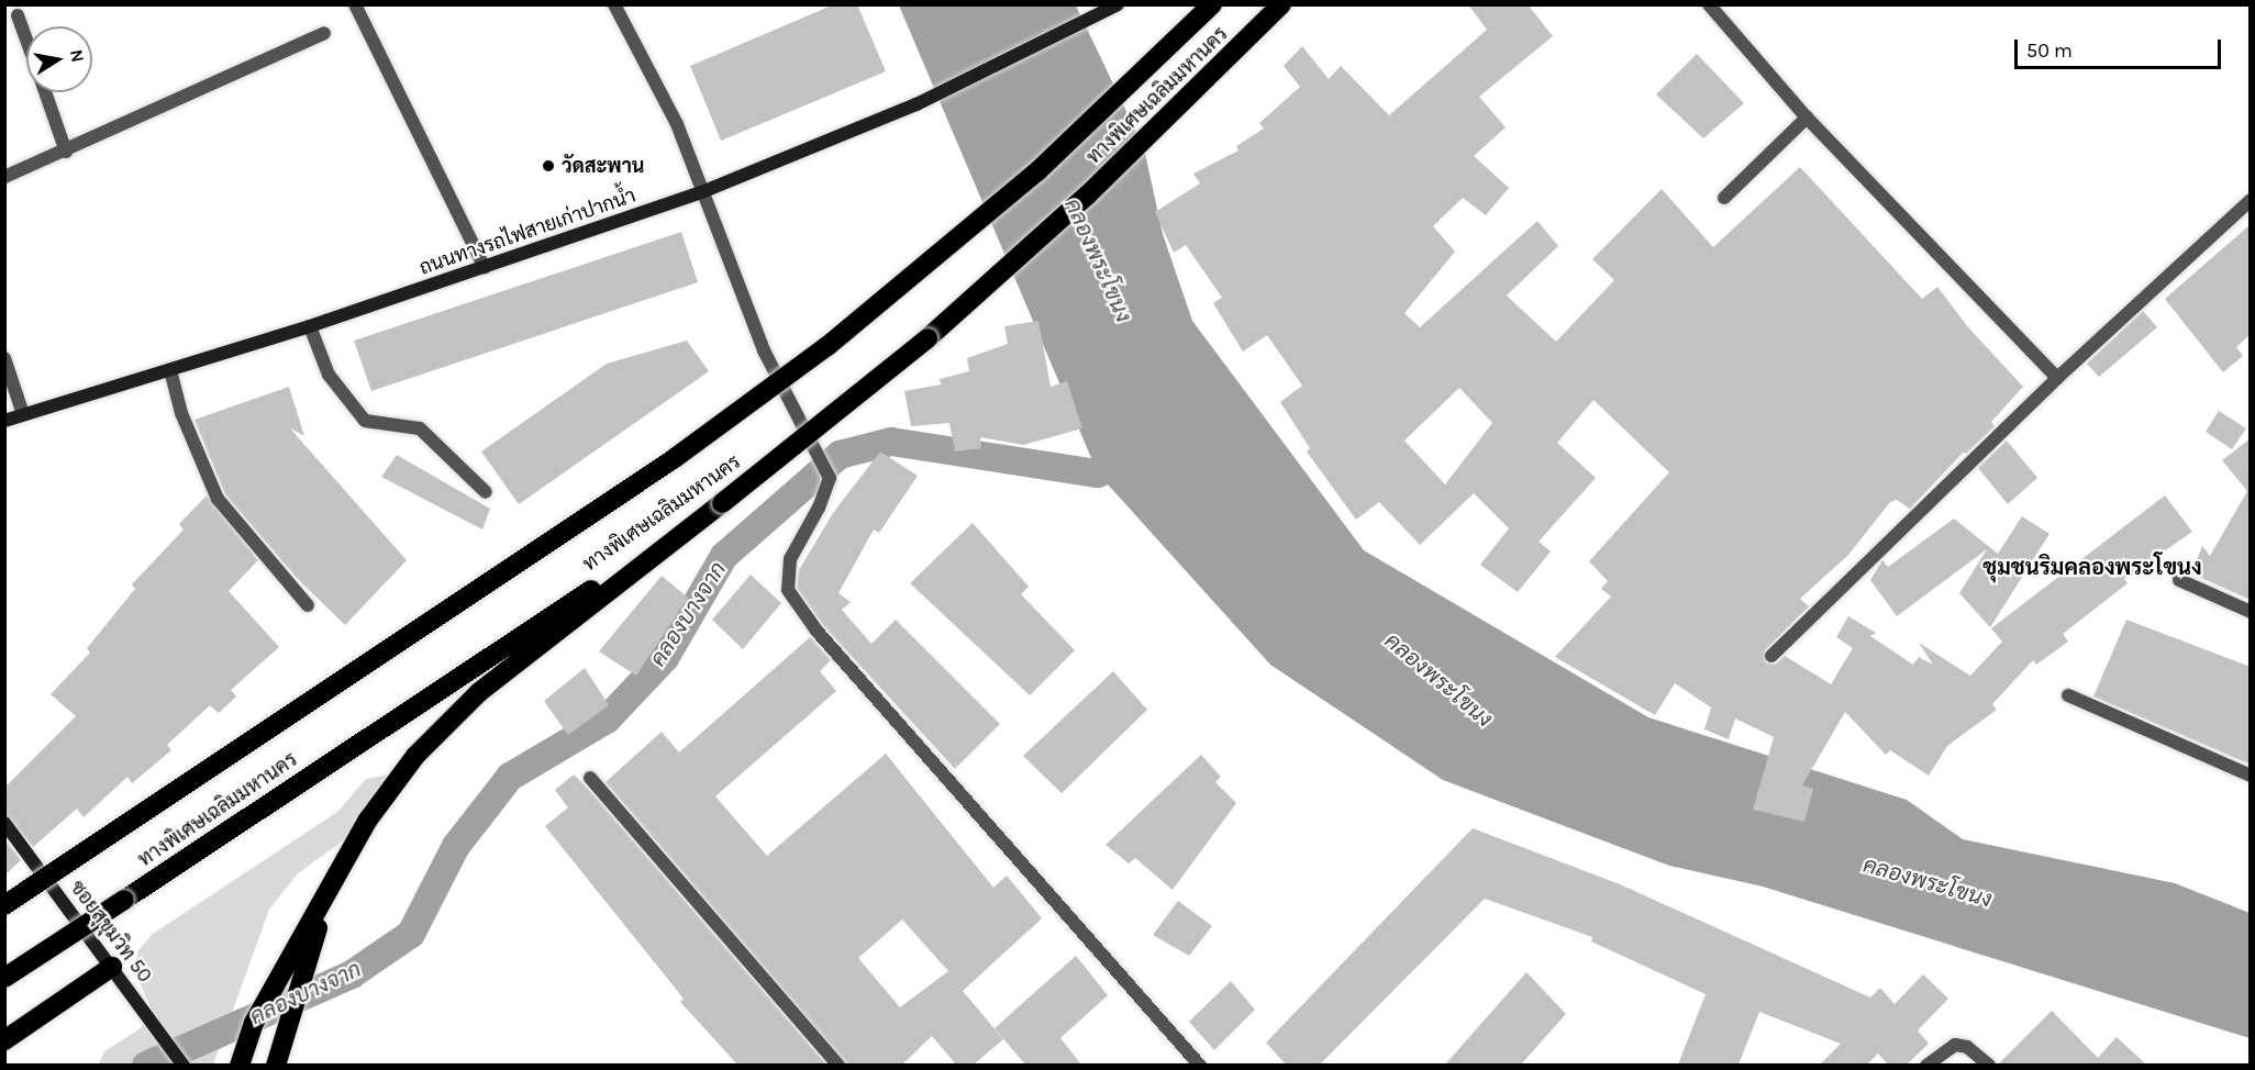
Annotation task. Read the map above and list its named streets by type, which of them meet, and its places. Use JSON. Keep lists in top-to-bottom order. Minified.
{"streets":{"highway":["ทางพิเศษเฉลิมมหานคร"],"main road":["ถนนทางรถไฟสายเก่าปากน้ำ","ซอยสุขุมวิท 50"]},"districts":["ชุมชนริมคลองพระโขนง"],"water":["คลองพระโขนง","คลองบางจาก"],"places":["วัดสะพาน"],"scale_bar":"50 m","north":"right"}
